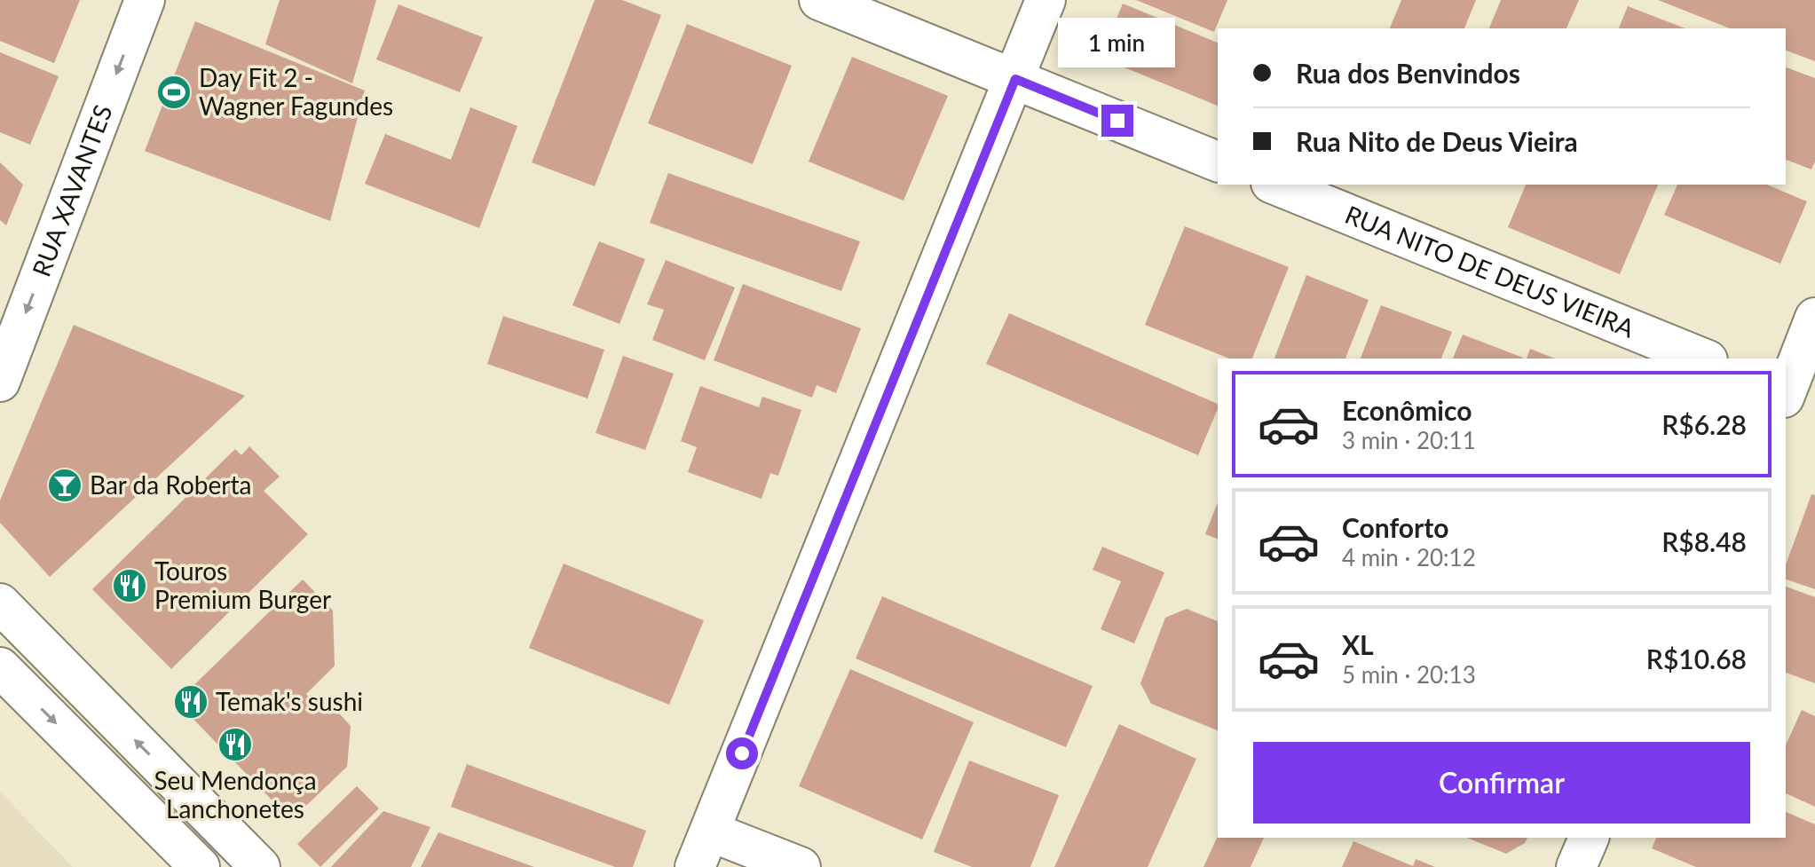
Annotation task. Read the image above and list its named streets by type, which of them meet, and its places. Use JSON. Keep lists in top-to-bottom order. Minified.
{"streets":{"street":["RUA XAVANTES","RUA NITO DE DEUS VIEIRA"]},"one_way":["RUA XAVANTES"],"places":{"sports":["Day Fit 2 - Wagner Fagundes"],"bar":["Bar da Roberta"],"restaurant":["Touros Premium Burger","Temak's sushi","Seu Mendonça Lanchonetes"]},"page":{"bubble":"1 min","banner":["Rua dos Benvindos","Rua Nito de Deus Vieira"],"list":[{"name":"Econômico","note":"3 min · 20:11","value":"R$6.28"},{"name":"Conforto","note":"4 min · 20:12","value":"R$8.48"},{"name":"XL","note":"5 min · 20:13","value":"R$10.68"}],"buttons":"Confirmar"}}
